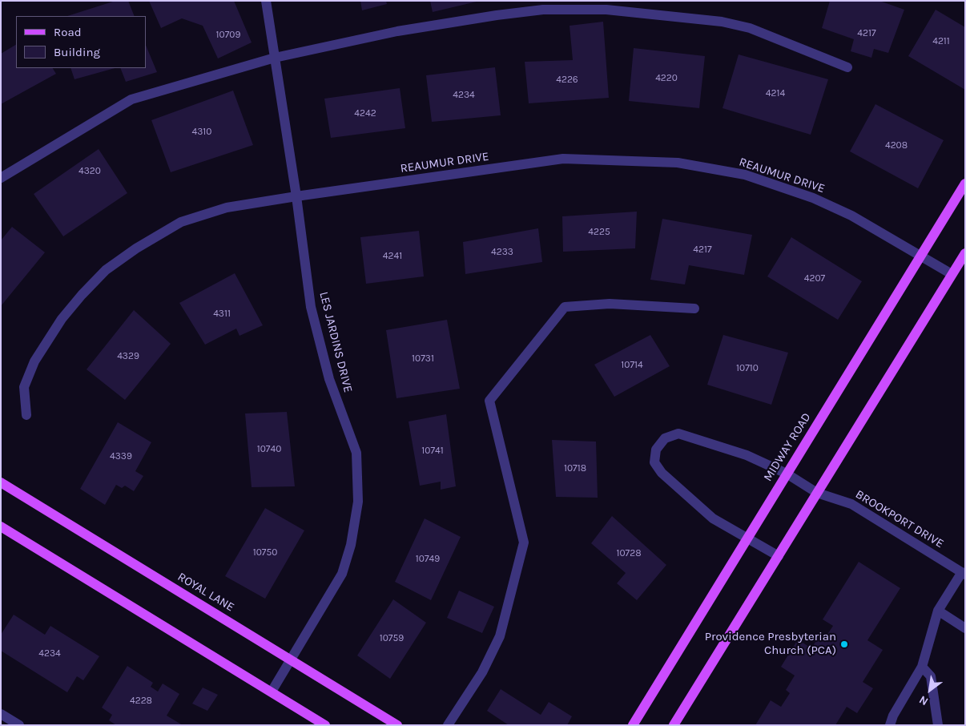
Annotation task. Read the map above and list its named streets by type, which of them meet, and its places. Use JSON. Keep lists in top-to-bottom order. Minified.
{"streets":{"main road":["MIDWAY ROAD","ROYAL LANE"],"street":["REAUMUR DRIVE","LES JARDINS DRIVE","BROOKPORT DRIVE"]},"crossings":[["REAUMUR DRIVE","LES JARDINS DRIVE"],["REAUMUR DRIVE","MIDWAY ROAD"],["LES JARDINS DRIVE","ROYAL LANE"],["MIDWAY ROAD","BROOKPORT DRIVE"]],"places":["Providence Presbyterian Church (PCA)"],"house_numbers":["4217","10709","4211","4220","4226","4214","4234","4242","4310","4208","4320","4225","4217","4233","4241","4207","4311","4329","10731","10714","10710","10740","10741","4339","10718","10750","10728","10749","10759","4234","4228"],"legend":["Road","Building"],"north":"bottom left"}
